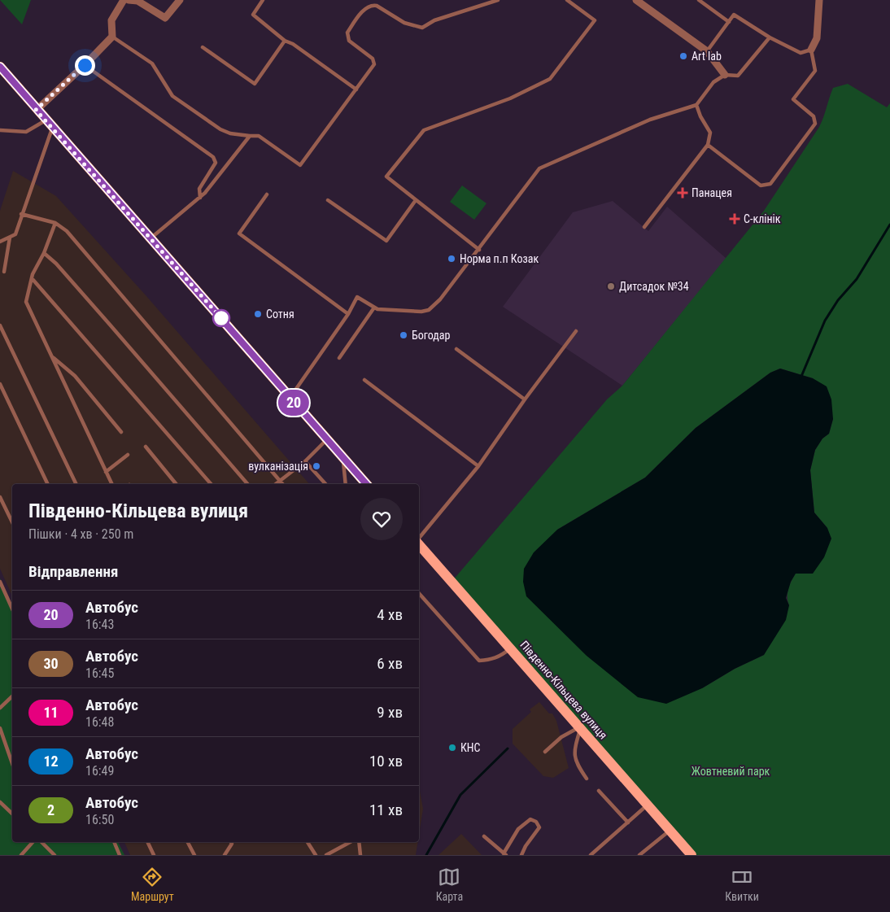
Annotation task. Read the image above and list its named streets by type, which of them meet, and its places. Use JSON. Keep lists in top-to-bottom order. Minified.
{"streets":{"main road":["Південно-Кільцева вулиця"]},"parks":["Жовтневий парк"],"places":{"other":["Art lab","Норма п.п Козак","Дитсадок №34","Сотня","Богодар","вулканізація","КНС"],"health":["Панацея","С-клінік"]},"lines":["bus line 20"],"page":{"on_map":"20","heading":[["Південно-Кільцева вулиця","Пішки · 4 хв · 250 m"],"Відправлення"],"list":[{"mark":"20","name":"Автобус","note":"16:43","value":"4 хв"},{"mark":"30","name":"Автобус","note":"16:45","value":"6 хв"},{"mark":"11","name":"Автобус","note":"16:48","value":"9 хв"},{"mark":"12","name":"Автобус","note":"16:49","value":"10 хв"},{"mark":"2","name":"Автобус","note":"16:50","value":"11 хв"}],"tabs":["Маршрут","Карта","Квитки"]}}
